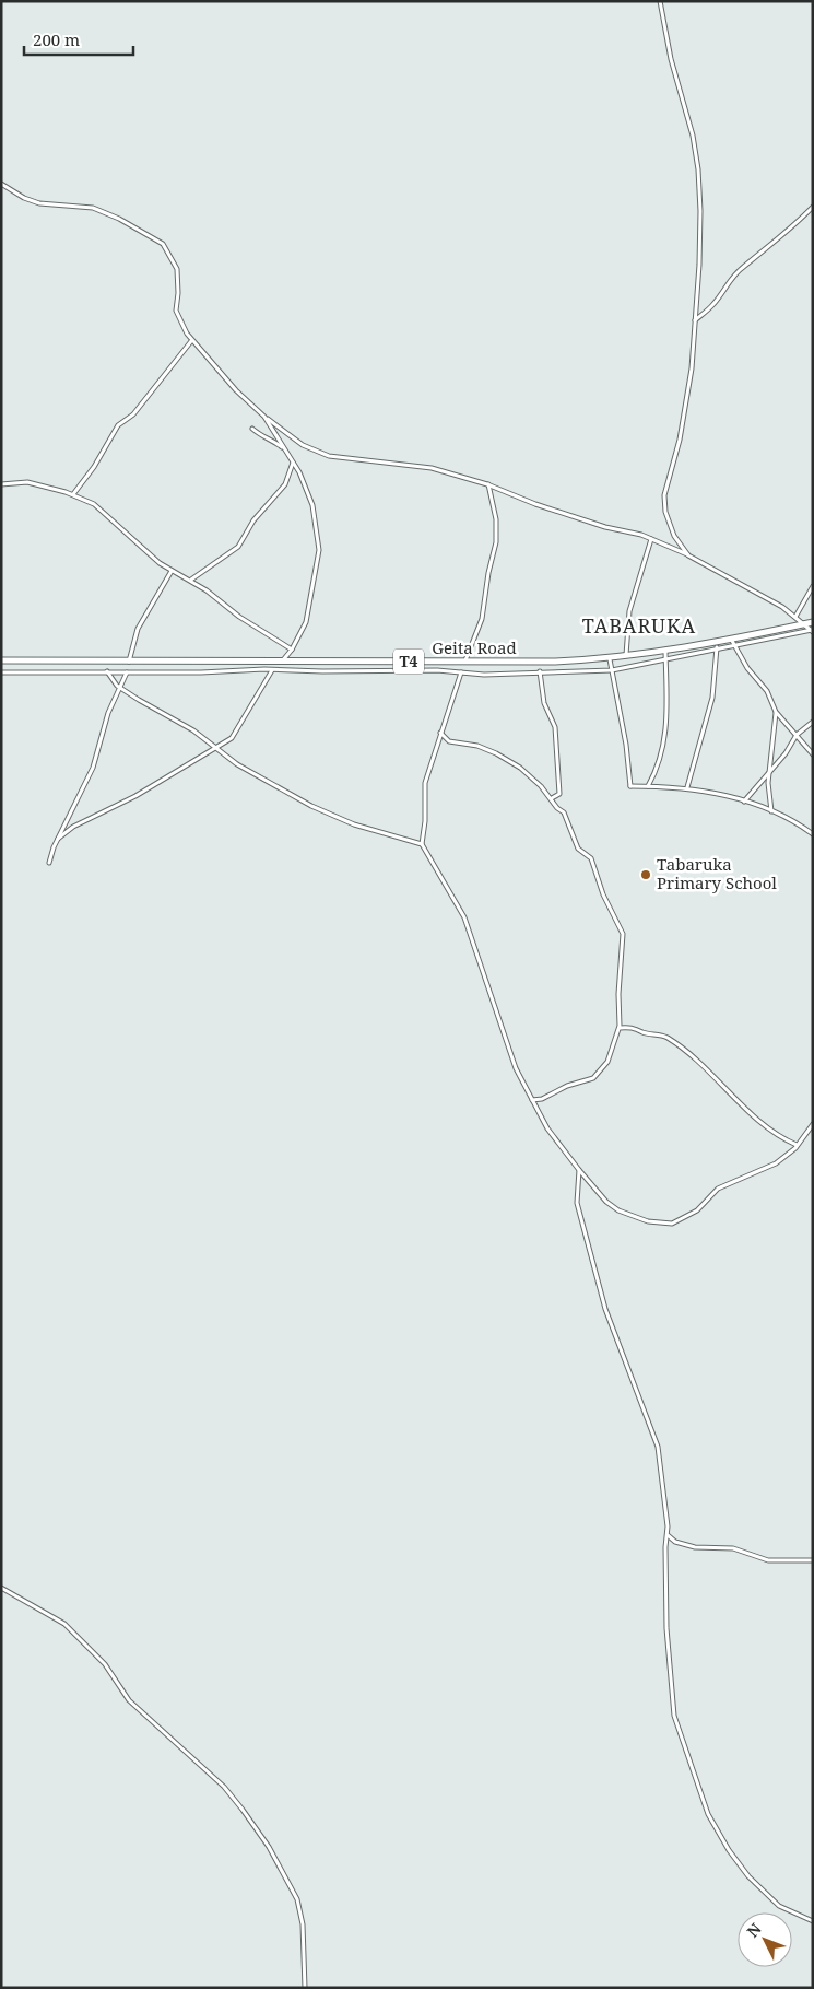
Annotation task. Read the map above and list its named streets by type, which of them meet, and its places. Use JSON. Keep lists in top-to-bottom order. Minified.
{"streets":{"highway":["Geita Road","T4"]},"districts":["TABARUKA"],"places":["Tabaruka Primary School"],"scale_bar":"200 m","north":"top left"}
